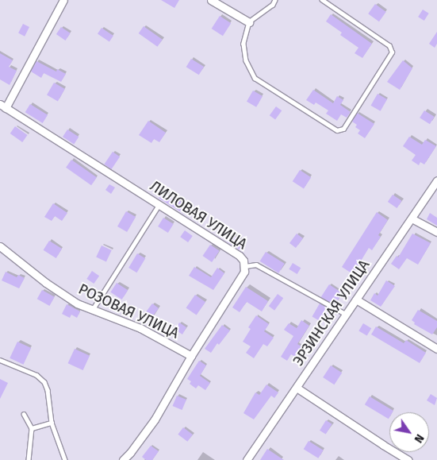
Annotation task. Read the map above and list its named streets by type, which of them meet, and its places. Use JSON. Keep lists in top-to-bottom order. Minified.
{"streets":{"street":["ЛИЛОВАЯ УЛИЦА","РОЗОВАЯ УЛИЦА","ЭРЗИНСКАЯ УЛИЦА"]},"crossings":[["ЛИЛОВАЯ УЛИЦА","РОЗОВАЯ УЛИЦА"]],"north":"bottom right"}
